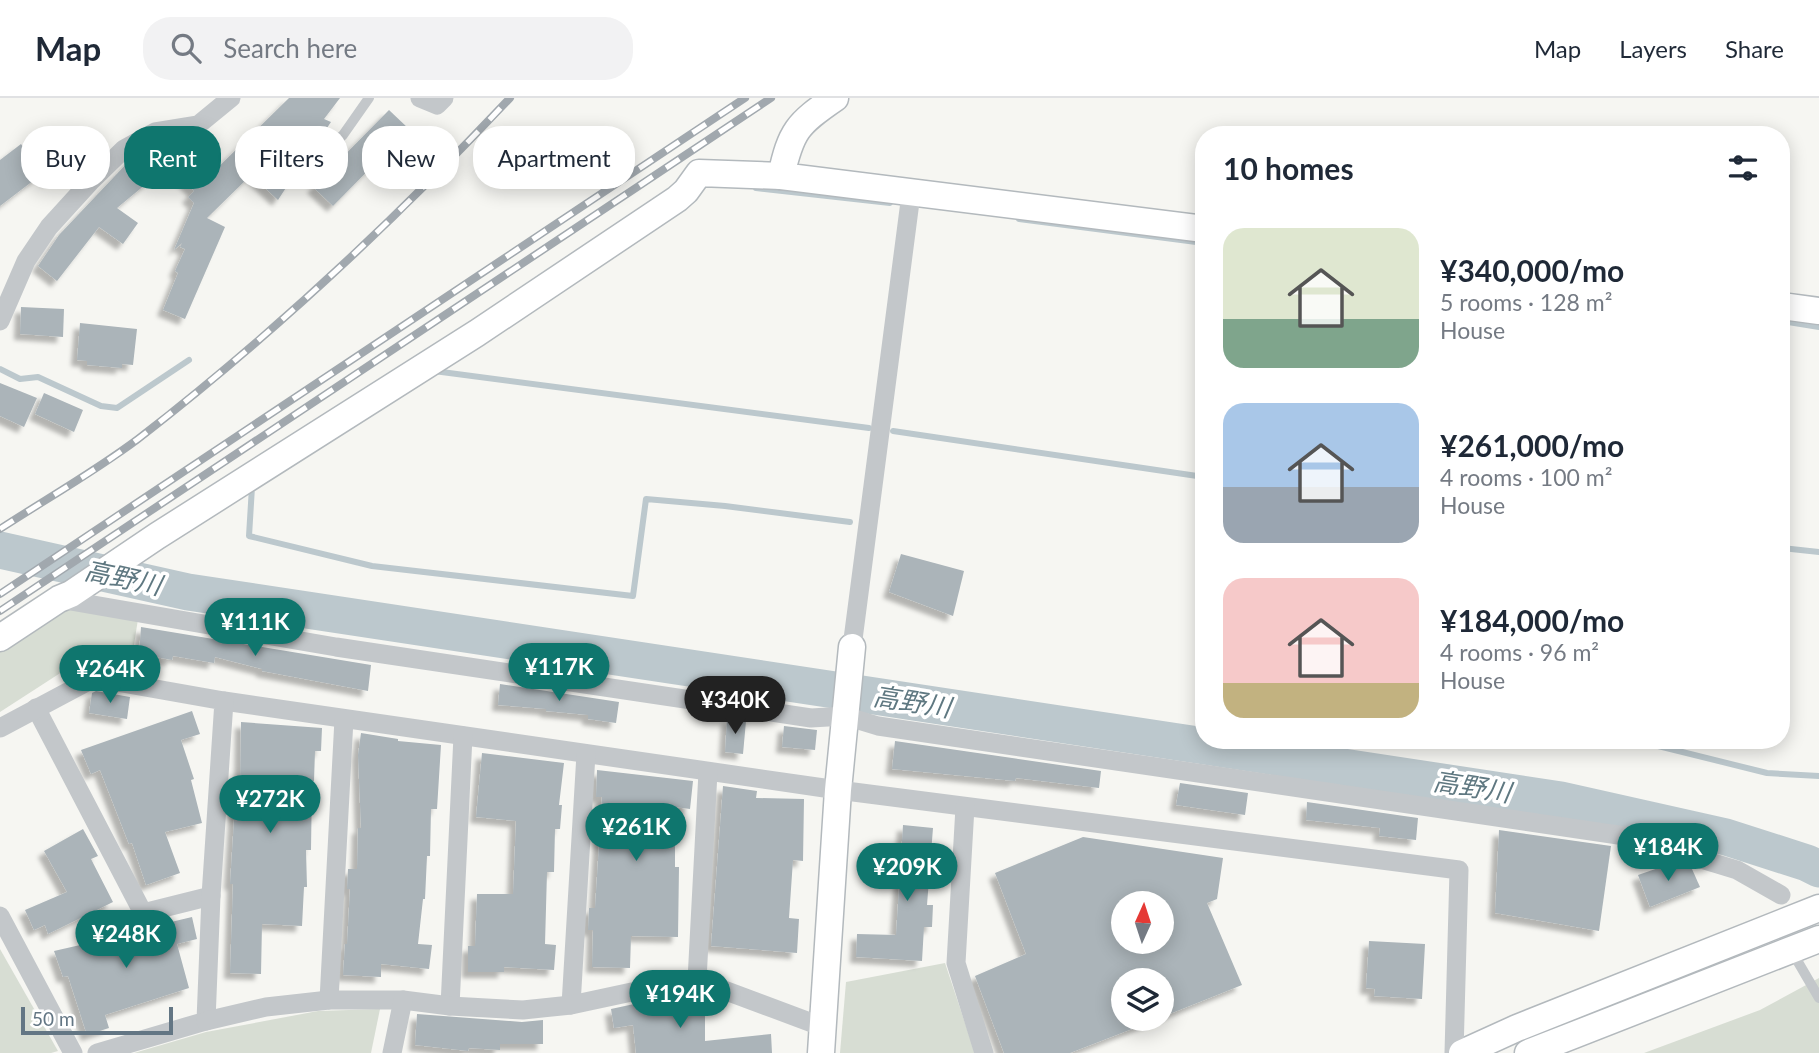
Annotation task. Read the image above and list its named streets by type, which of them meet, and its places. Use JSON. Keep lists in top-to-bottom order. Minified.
{"water":["高野川"],"scale_bar":"50 m","north":"top","page":{"header":"Map","search":"Search here","nav":["Map","Layers","Share"],"chip":["Buy","Rent","Filters","New","Apartment"],"heading":"10 homes","list":[{"name":"¥340,000/mo","note":"5 rooms · 128 m² · House"},{"name":"¥261,000/mo","note":"4 rooms · 100 m² · House"},{"name":"¥184,000/mo","note":"4 rooms · 96 m² · House"}],"price":["¥111K","¥117K","¥264K","¥340K","¥272K","¥261K","¥184K","¥209K","¥248K","¥194K"],"scale":"50 m"}}
